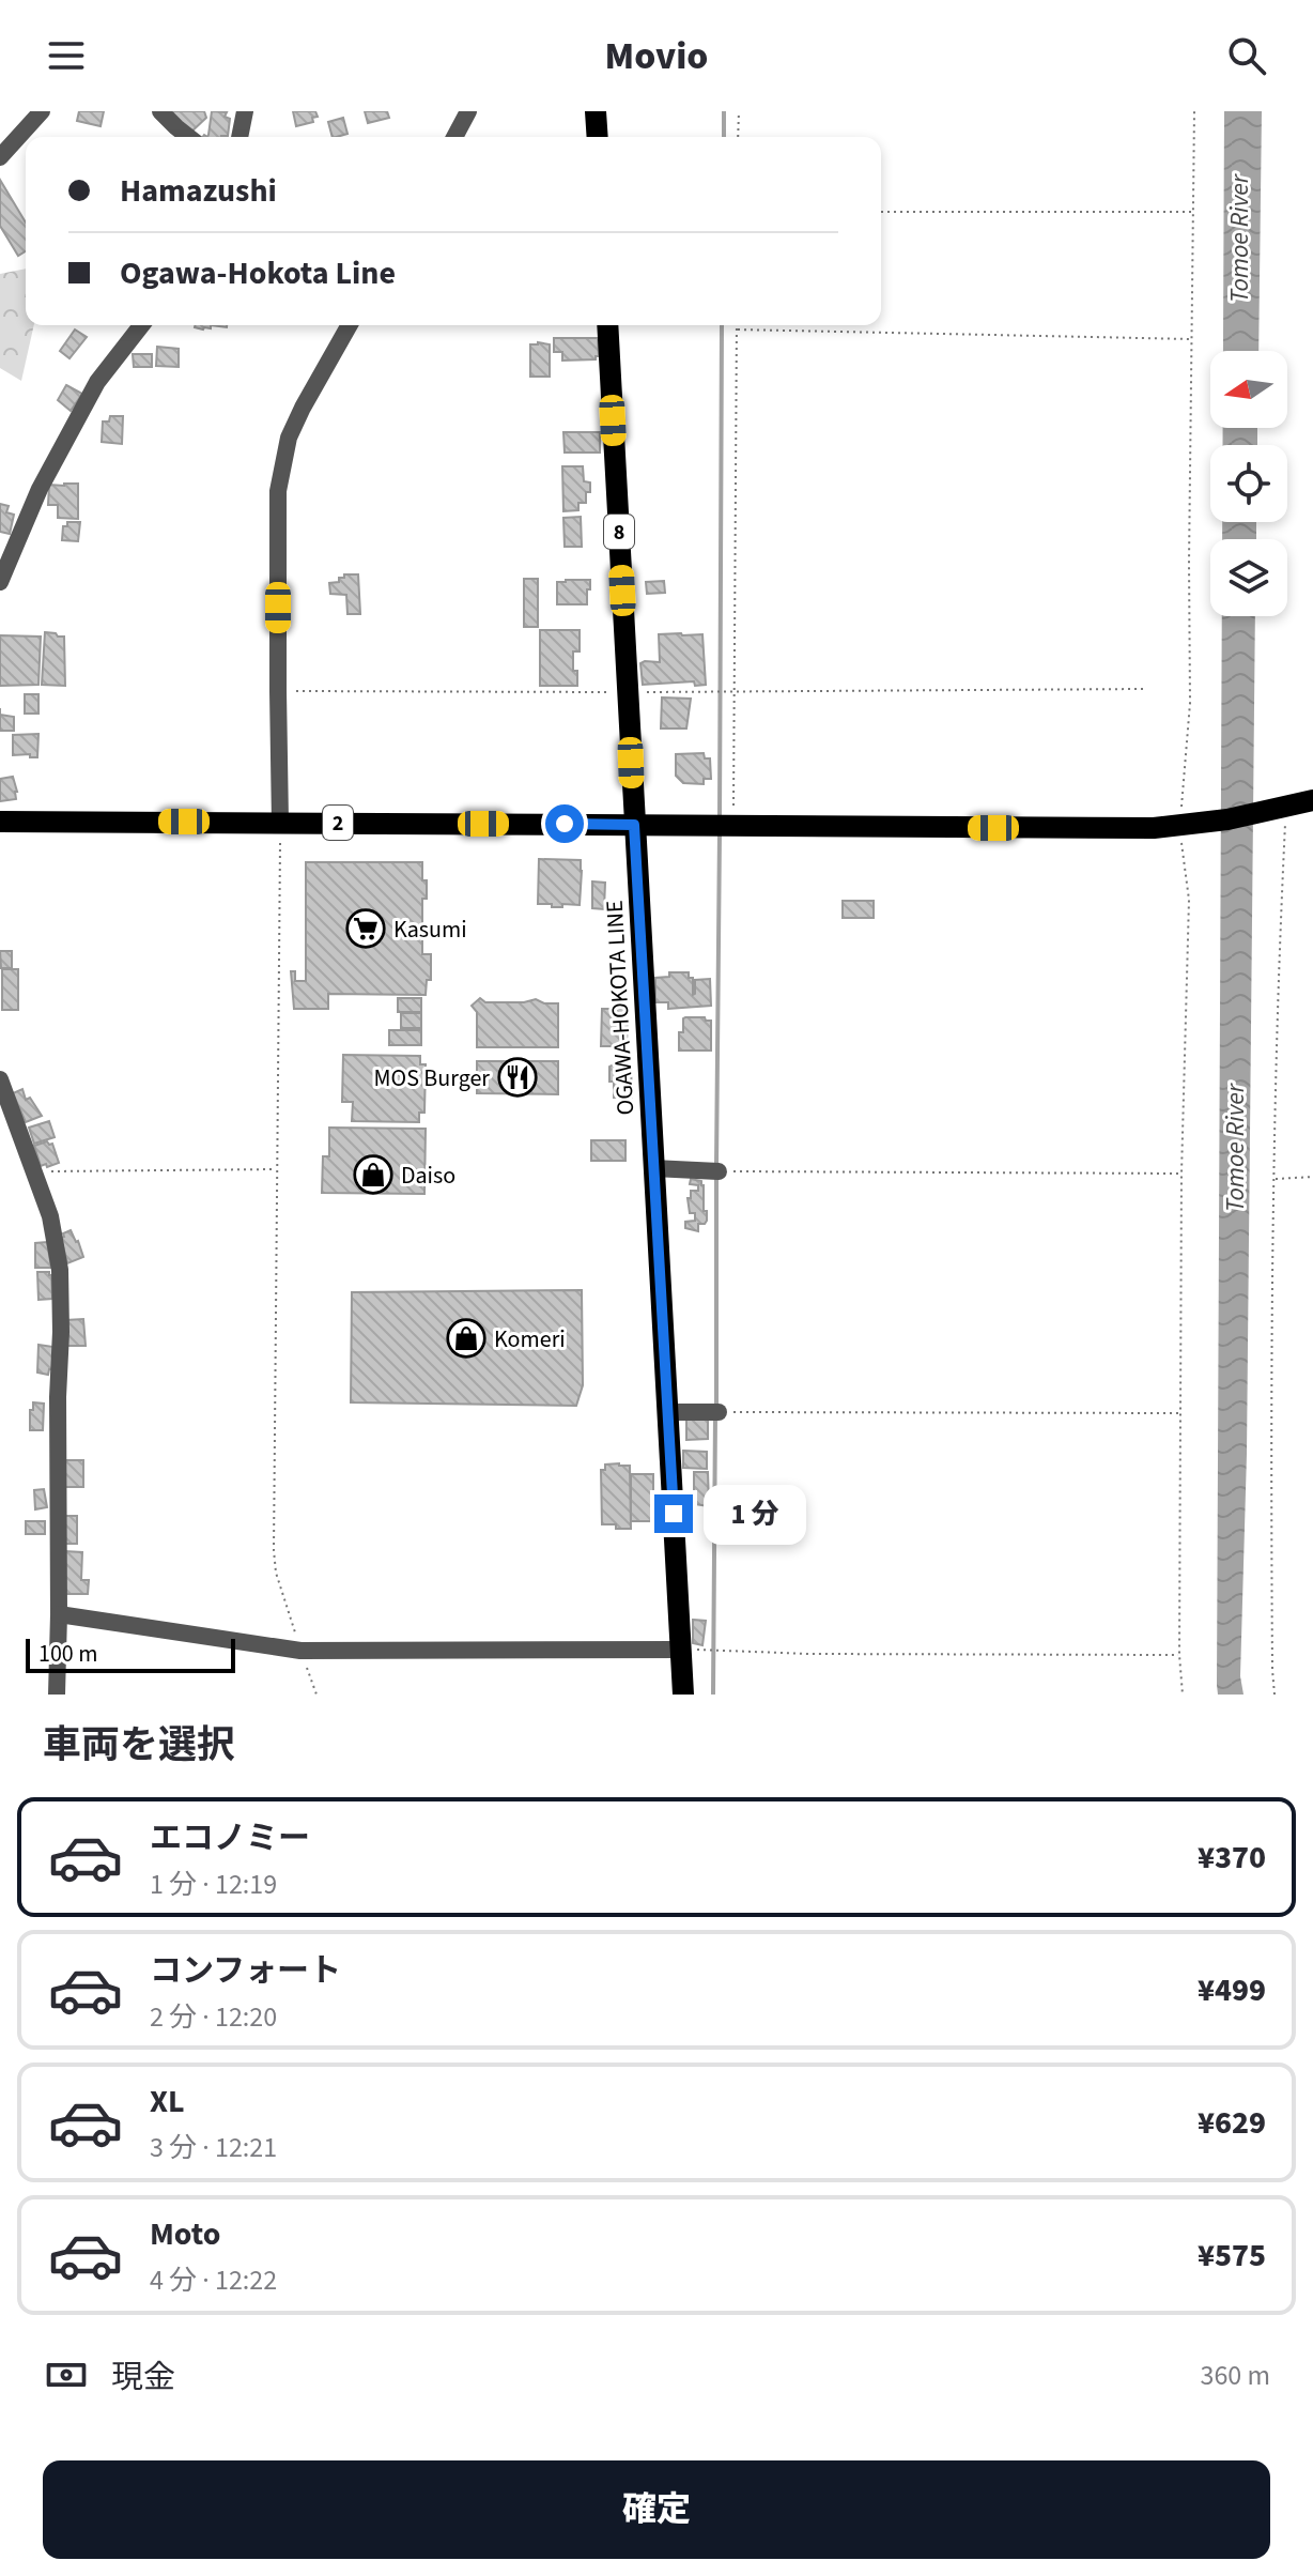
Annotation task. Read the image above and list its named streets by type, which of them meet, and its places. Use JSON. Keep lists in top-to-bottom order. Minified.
{"streets":{"main road":["8","2","OGAWA-HOKOTA LINE"]},"crossings":[["2","OGAWA-HOKOTA LINE"]],"water":["Tomoe River"],"places":{"supermarket":["Kasumi"],"restaurant":["MOS Burger"],"shop":["Daiso","Komeri"]},"scale_bar":"100 m","north":"left","page":{"header":"Movio","banner":["Hamazushi","Ogawa-Hokota Line"],"bubble":"1 分","scale":"100 m","heading":"車両を選択","list":[{"name":"エコノミー","note":"1 分 · 12:19","value":"¥370"},{"name":"コンフォート","note":"2 分 · 12:20","value":"¥499"},{"name":"XL","note":"3 分 · 12:21","value":"¥629"},{"name":"Moto","note":"4 分 · 12:22","value":"¥575"}],"pay":["現金","360 m"],"buttons":"確定"}}
